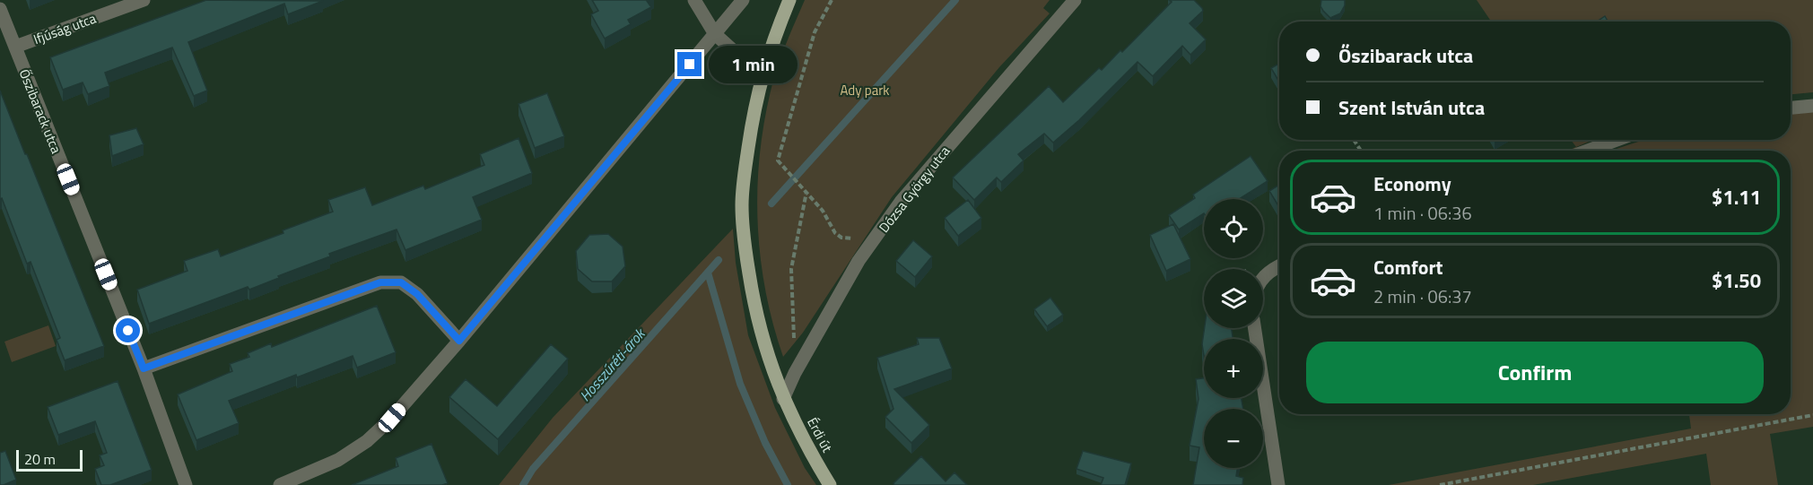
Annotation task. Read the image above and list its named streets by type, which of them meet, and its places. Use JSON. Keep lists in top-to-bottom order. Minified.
{"streets":{"main road":["Érdi út"],"street":["Ifjúság utca","Őszibarack utca","Dózsa György utca"]},"crossings":[["Ifjúság utca","Őszibarack utca"],["Dózsa György utca","Érdi út"]],"water":["Hosszúréti-árok"],"parks":["Ady park"],"scale_bar":"20 m","page":{"banner":["Őszibarack utca","Szent István utca"],"bubble":"1 min","list":[{"name":"Economy","note":"1 min · 06:36","value":"$1.11"},{"name":"Comfort","note":"2 min · 06:37","value":"$1.50"}],"map_buttons":["+","−"],"buttons":"Confirm","scale":"20 m"}}
